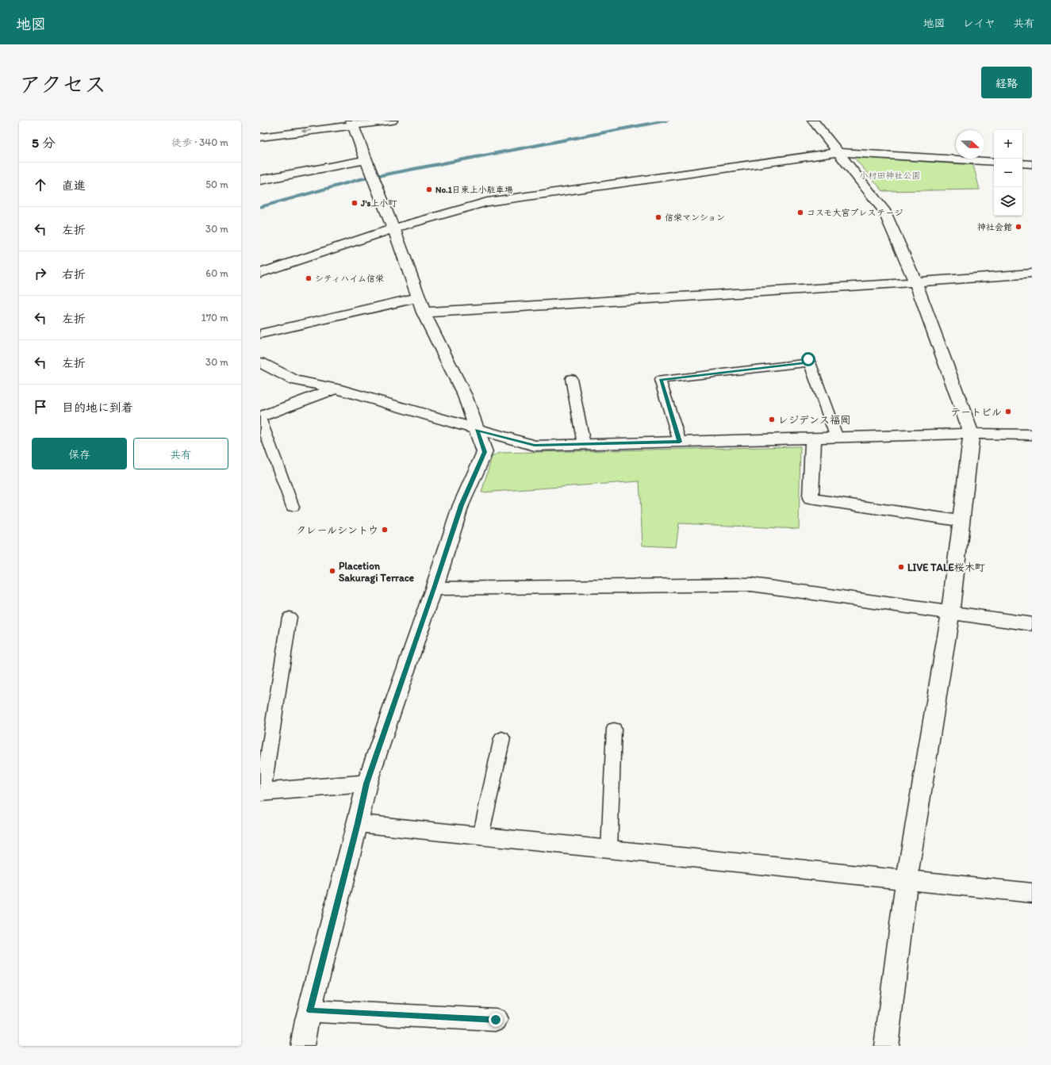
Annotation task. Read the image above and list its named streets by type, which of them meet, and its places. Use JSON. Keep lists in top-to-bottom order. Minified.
{"parks":["小村田神社公園"],"places":["No.1日東上小駐車場","J's上小町","コスモ大宮プレステージ","信栄マンション","神社会館","シティハイム信栄","テートビル","レジデンス福岡","クレールシントウ","LIVE TALE桜木町","Placetion Sakuragi Terrace"],"north":"right","page":{"header":"地図","nav":["地図","レイヤ","共有"],"title":"アクセス","buttons":["経路",["保存","共有"]],"heading":["5 分","徒歩 · 340 m"],"map_buttons":["+","−"],"list":[["直進","50 m"],["左折","30 m"],["右折","60 m"],["左折","170 m"],["左折","30 m"],"目的地に到着"]}}
